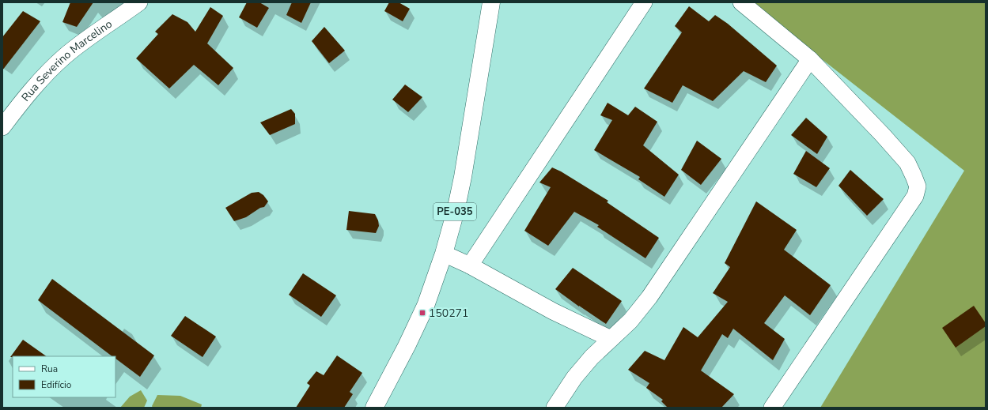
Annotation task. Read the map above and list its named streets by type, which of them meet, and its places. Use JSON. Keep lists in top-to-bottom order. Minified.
{"streets":{"main road":["PE-035"],"street":["Rua Severino Marcelino"]},"places":{"transit":["150271"]},"legend":["Rua","Edifício"]}
